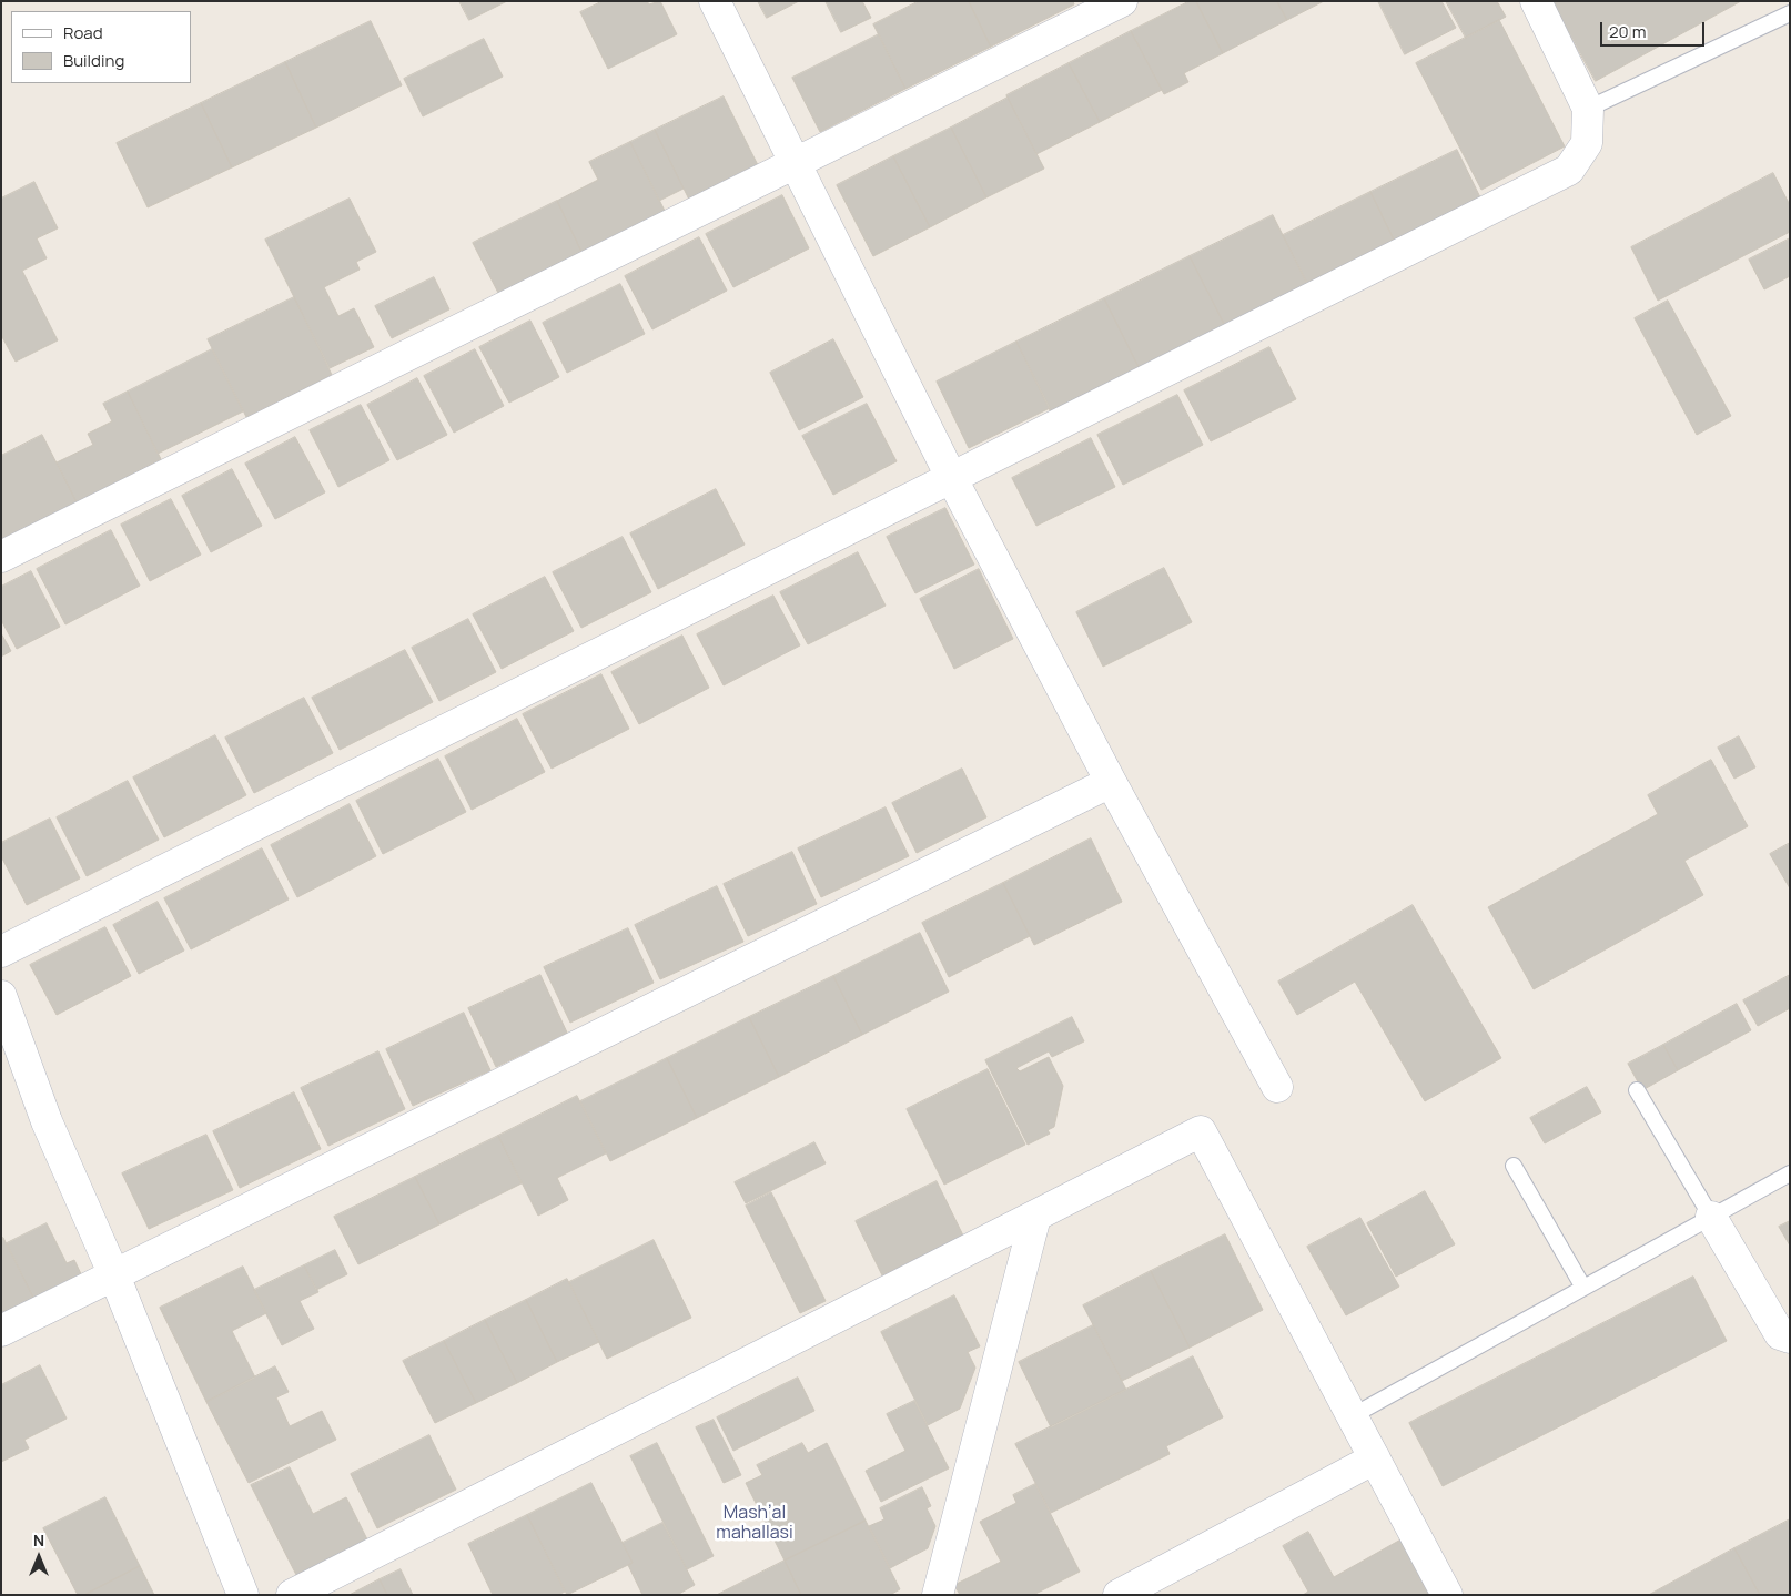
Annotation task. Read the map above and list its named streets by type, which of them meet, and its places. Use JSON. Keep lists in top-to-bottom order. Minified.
{"districts":["Mashʼal mahallasi"],"legend":["Road","Building"],"scale_bar":"20 m","north":"top"}
